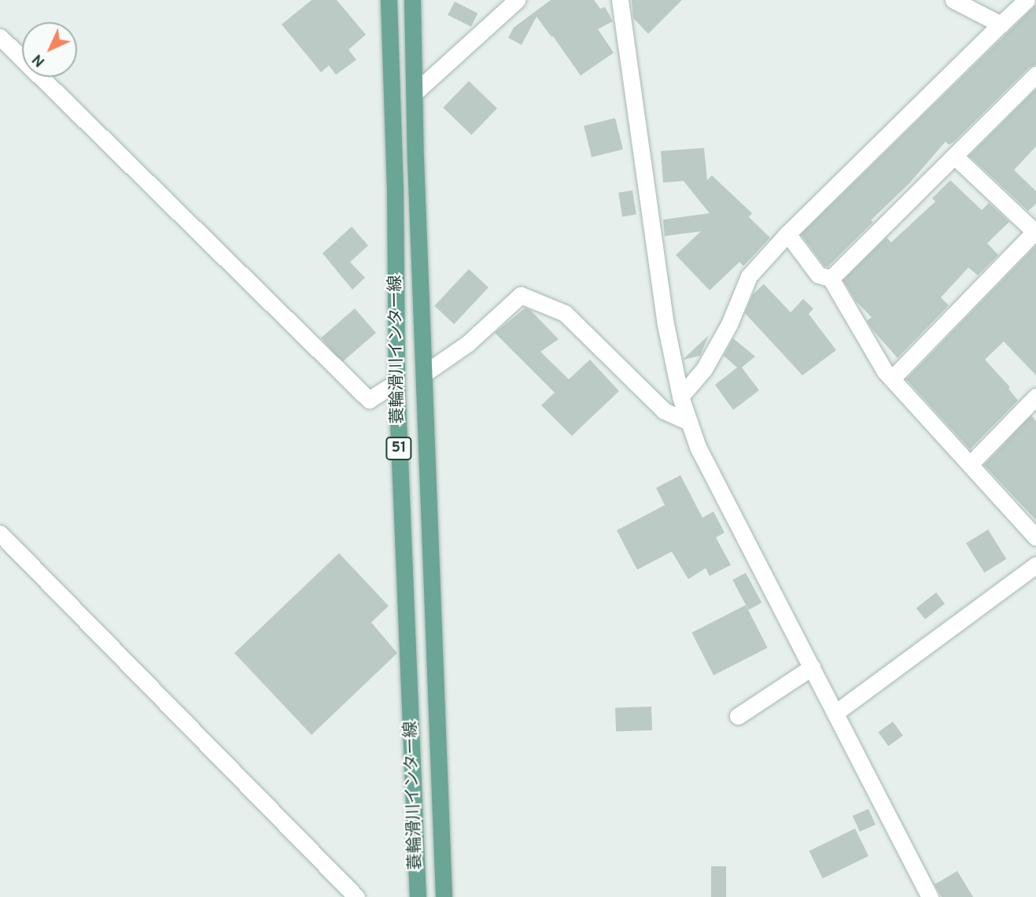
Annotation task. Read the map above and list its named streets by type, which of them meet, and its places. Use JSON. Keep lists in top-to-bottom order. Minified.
{"streets":{"main road":["蓑輪滑川インター線","51"]},"north":"bottom left"}
